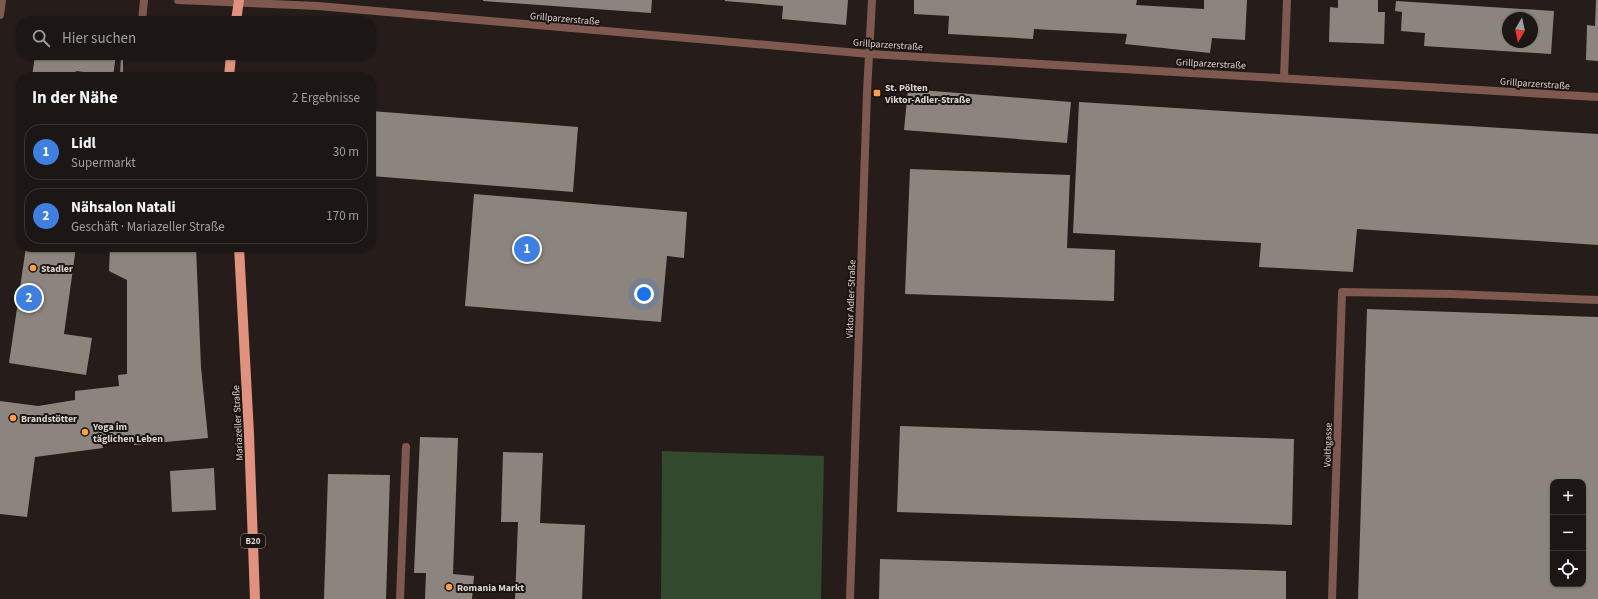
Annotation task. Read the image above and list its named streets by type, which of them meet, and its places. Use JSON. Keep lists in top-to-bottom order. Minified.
{"streets":{"main road":["Mariazeller Straße","B20"],"street":["Grillparzerstraße","Viktor Adler-Straße","Voithgasse"]},"crossings":[["Grillparzerstraße","Viktor Adler-Straße"]],"places":{"transit":["St. Pölten Viktor-Adler-Straße"],"other":["Stadler","Brandstötter","Yoga im täglichen Leben","Romania Markt"]},"north":"bottom","page":{"search":"Hier suchen","heading":["In der Nähe","2 Ergebnisse"],"list":[{"mark":"1","name":"Lidl","note":"Supermarkt","value":"30 m"},{"mark":"2","name":"Nähsalon Natali","note":"Geschäft · Mariazeller Straße","value":"170 m"}],"pins":["1","2"],"map_buttons":["+","−"]}}
